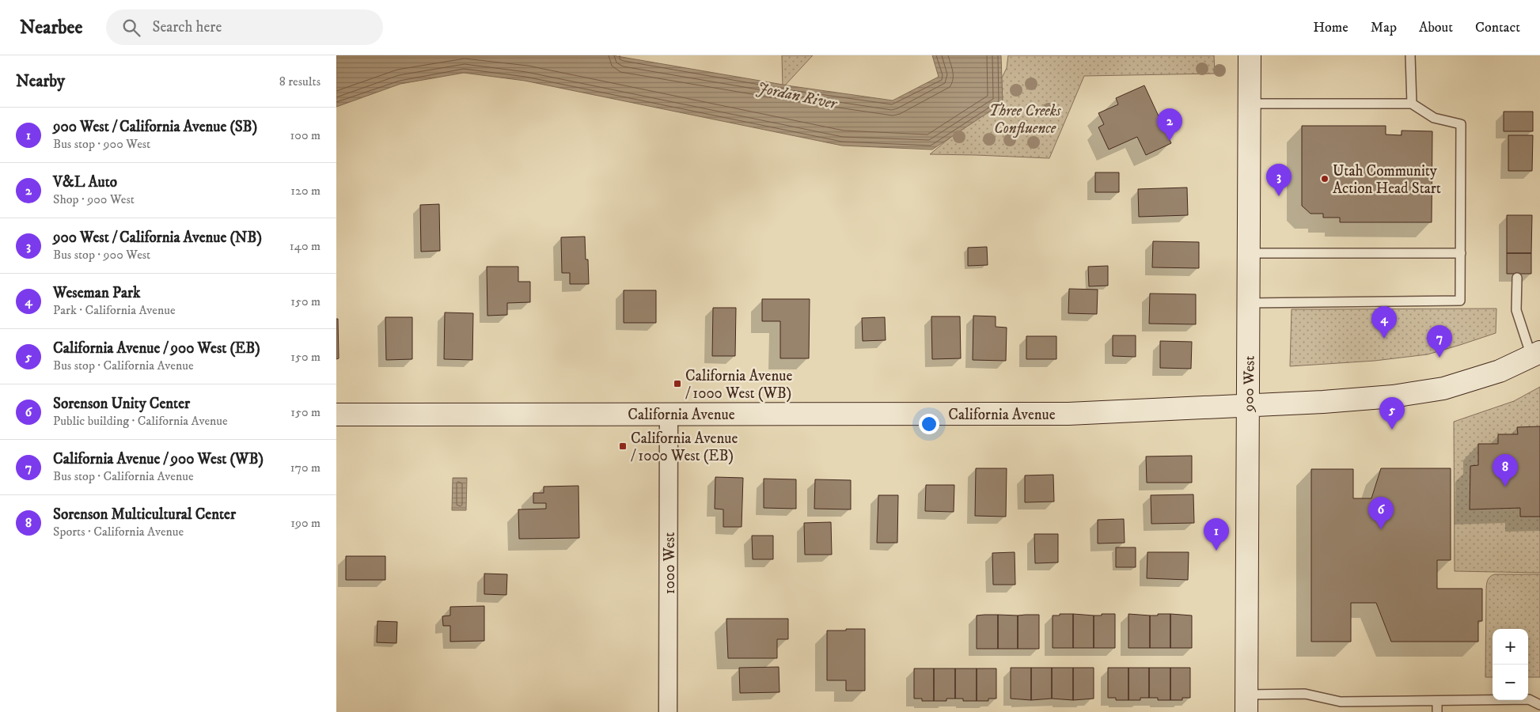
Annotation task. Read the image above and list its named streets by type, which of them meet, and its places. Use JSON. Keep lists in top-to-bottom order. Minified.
{"streets":{"main road":["900 West","California Avenue"],"street":["1000 West"]},"crossings":[["900 West","California Avenue"],["California Avenue","1000 West"]],"water":["Jordan River"],"parks":["Three Creeks Confluence"],"places":{"other":["Utah Community Action Head Start"],"transit":["California Avenue / 1000 West (WB)","California Avenue / 1000 West (EB)"]},"page":{"header":"Nearbee","search":"Search here","nav":["Home","Map","About","Contact"],"heading":["Nearby","8 results"],"list":[{"mark":"1","name":"900 West / California Avenue (SB)","note":"Bus stop · 900 West","value":"100 m"},{"mark":"2","name":"V&L Auto","note":"Shop · 900 West","value":"120 m"},{"mark":"3","name":"900 West / California Avenue (NB)","note":"Bus stop · 900 West","value":"140 m"},{"mark":"4","name":"Weseman Park","note":"Park · California Avenue","value":"150 m"},{"mark":"5","name":"California Avenue / 900 West (EB)","note":"Bus stop · California Avenue","value":"150 m"},{"mark":"6","name":"Sorenson Unity Center","note":"Public building · California Avenue","value":"150 m"},{"mark":"7","name":"California Avenue / 900 West (WB)","note":"Bus stop · California Avenue","value":"170 m"},{"mark":"8","name":"Sorenson Multicultural Center","note":"Sports · California Avenue","value":"190 m"}],"pins":["2","3","4","7","5","8","6","1"],"map_buttons":["+","−"]}}
